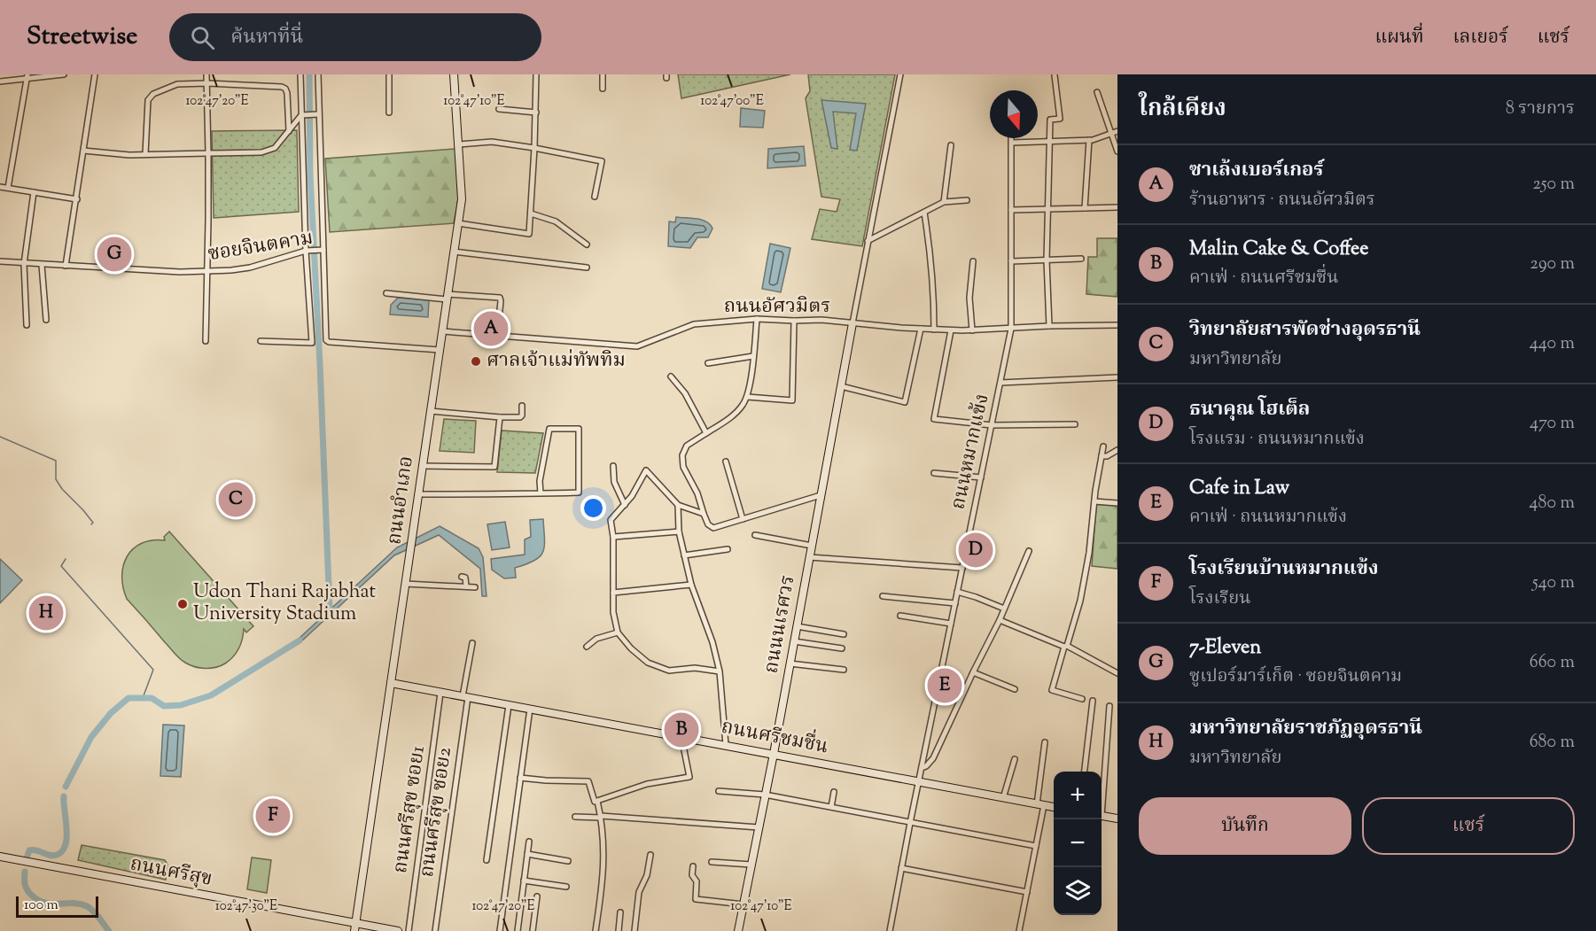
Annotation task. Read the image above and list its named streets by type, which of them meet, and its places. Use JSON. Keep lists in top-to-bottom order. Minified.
{"streets":{"street":["ซอยจินตคาม","ถนนอัศวมิตร","ถนนหมากแข้ง","ถนนอำเภอ","ถนนนเรศวร","ถนนศรีชมชื่น","ถนนศรีสุข ซอย1","ถนนศรีสุข ซอย2","ถนนศรีสุข"]},"crossings":[["ซอยจินตคาม","ถนนอำเภอ"],["ถนนอัศวมิตร","ถนนหมากแข้ง"],["ถนนอัศวมิตร","ถนนอำเภอ"],["ถนนอัศวมิตร","ถนนนเรศวร"],["ถนนหมากแข้ง","ถนนศรีชมชื่น"],["ถนนอำเภอ","ถนนศรีชมชื่น"],["ถนนอำเภอ","ถนนศรีสุข"],["ถนนนเรศวร","ถนนศรีชมชื่น"],["ถนนศรีชมชื่น","ถนนศรีสุข ซอย1"],["ถนนศรีชมชื่น","ถนนศรีสุข ซอย2"]],"places":["ศาลเจ้าแม่ทัพทิม","Udon Thani Rajabhat University Stadium"],"scale_bar":"100 m","north":"bottom","page":{"header":"Streetwise","search":"ค้นหาที่นี่","nav":["แผนที่","เลเยอร์","แชร์"],"heading":["ใกล้เคียง","8 รายการ"],"list":[{"mark":"A","name":"ซาเล้งเบอร์เกอร์","note":"ร้านอาหาร · ถนนอัศวมิตร","value":"250 m"},{"mark":"B","name":"Malin Cake & Coffee","note":"คาเฟ่ · ถนนศรีชมชื่น","value":"290 m"},{"mark":"C","name":"วิทยาลัยสารพัดช่างอุดรธานี","note":"มหาวิทยาลัย","value":"440 m"},{"mark":"D","name":"ธนาคุณ โฮเต็ล","note":"โรงแรม · ถนนหมากแข้ง","value":"470 m"},{"mark":"E","name":"Cafe in Law","note":"คาเฟ่ · ถนนหมากแข้ง","value":"480 m"},{"mark":"F","name":"โรงเรียนบ้านหมากแข้ง","note":"โรงเรียน","value":"540 m"},{"mark":"G","name":"7-Eleven","note":"ซูเปอร์มาร์เก็ต · ซอยจินตคาม","value":"660 m"},{"mark":"H","name":"มหาวิทยาลัยราชภัฏอุดรธานี","note":"มหาวิทยาลัย","value":"680 m"}],"pins":["G","A","C","D","H","E","B","F"],"map_buttons":["+","−"],"buttons":["บันทึก","แชร์"],"scale":"100 m"},"coordinates":["102°47'20\"E","102°47'10\"E","102°47'00\"E","102°47'30\"E"]}
